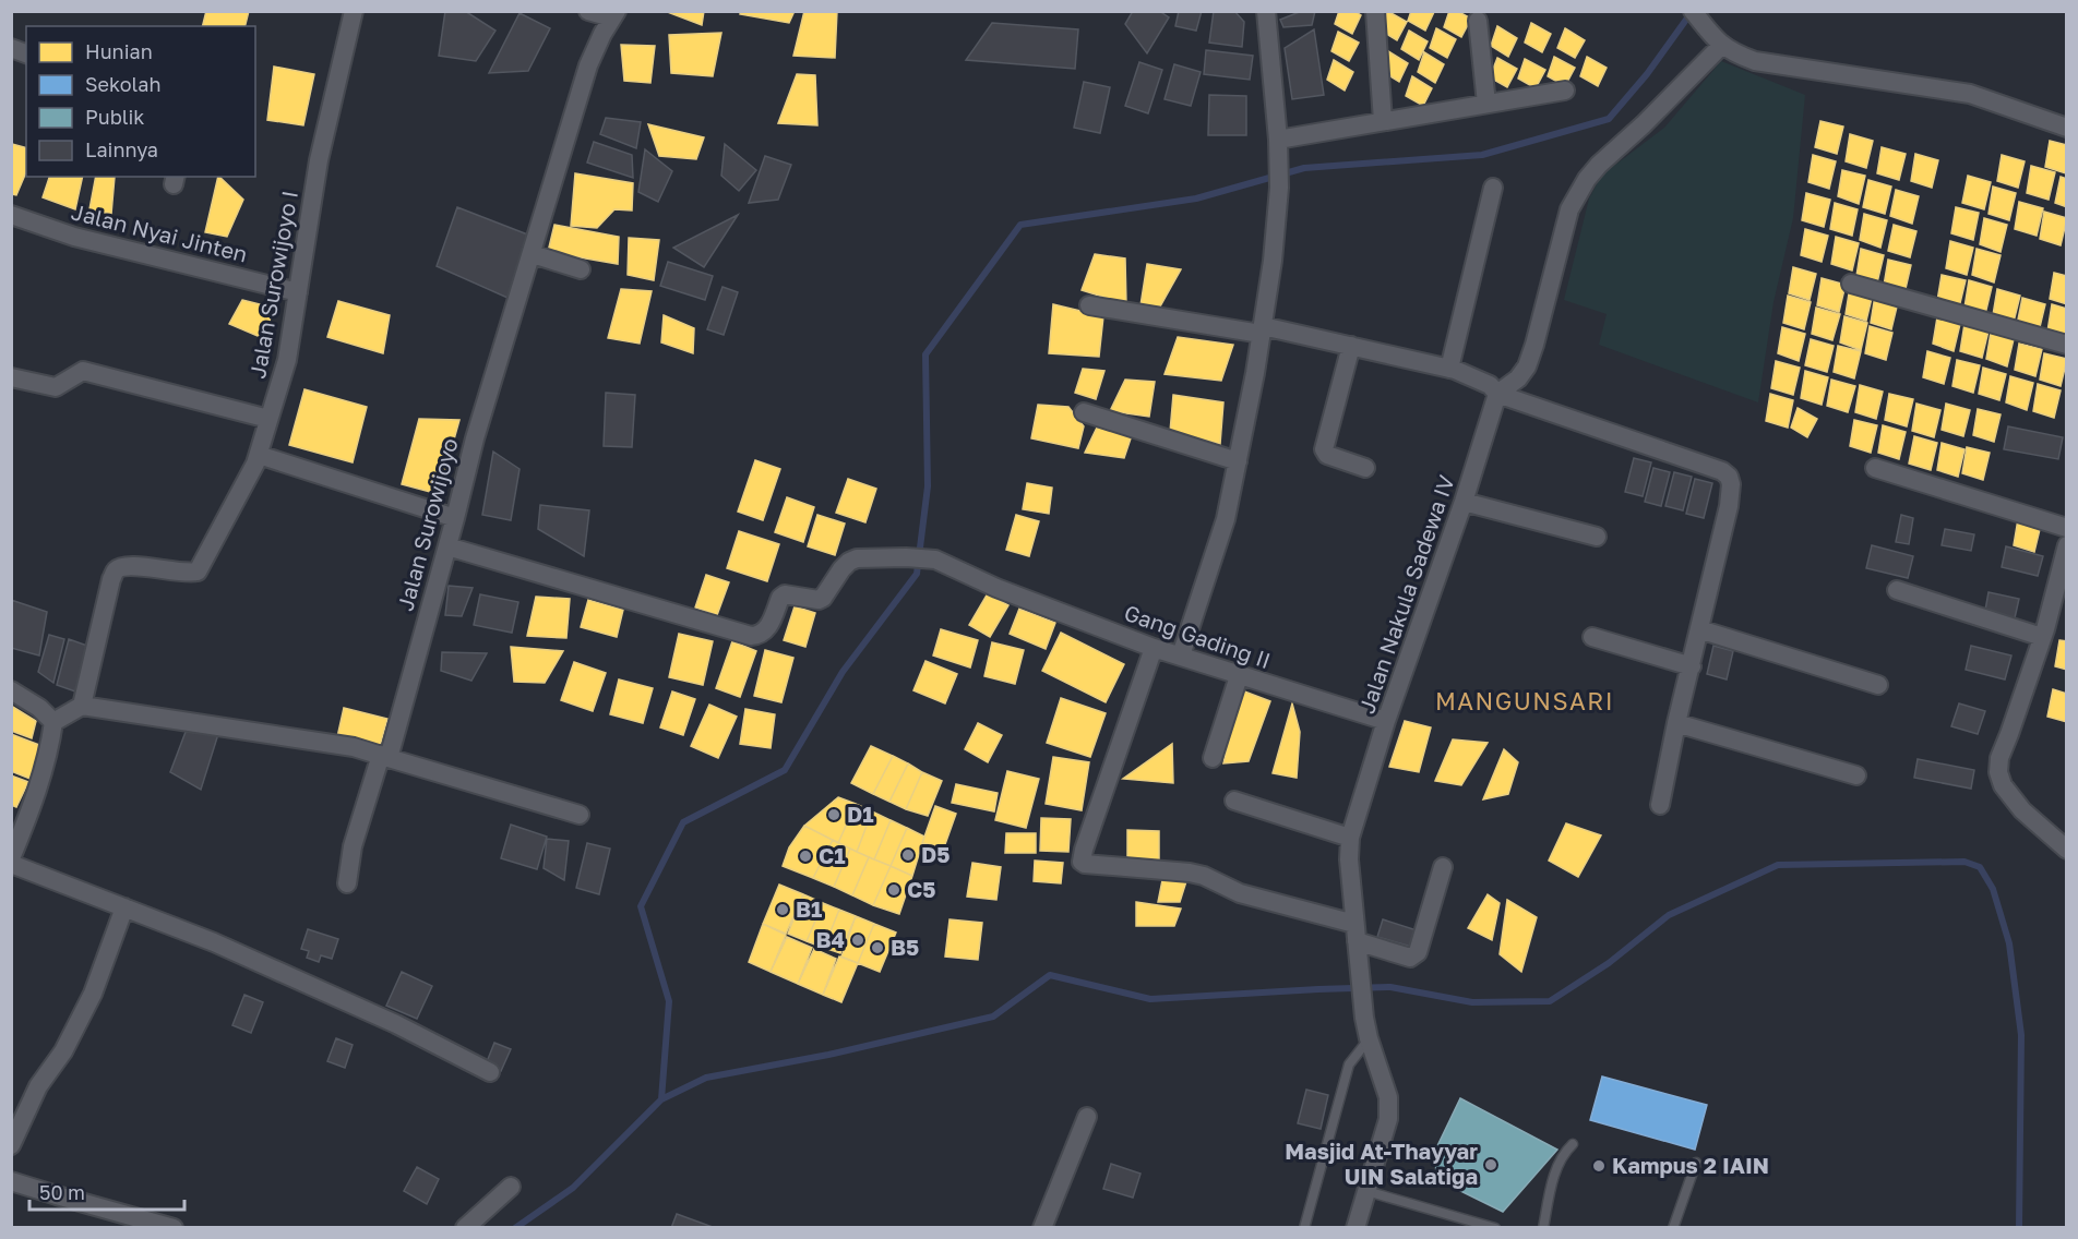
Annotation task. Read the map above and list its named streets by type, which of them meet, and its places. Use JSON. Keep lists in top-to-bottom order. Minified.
{"streets":{"street":["Jalan Nyai Jinten","Jalan Surowijoyo I","Jalan Surowijoyo","Jalan Nakula Sadewa IV","Gang Gading II"]},"crossings":[["Jalan Nyai Jinten","Jalan Surowijoyo I"],["Jalan Surowijoyo","Gang Gading II"],["Jalan Nakula Sadewa IV","Gang Gading II"]],"districts":["MANGUNSARI"],"places":["D1","D5","C1","C5","B1","B4","B5","Masjid At-Thayyar UIN Salatiga","Kampus 2 IAIN"],"legend":["Hunian","Sekolah","Publik","Lainnya"],"scale_bar":"50 m"}
